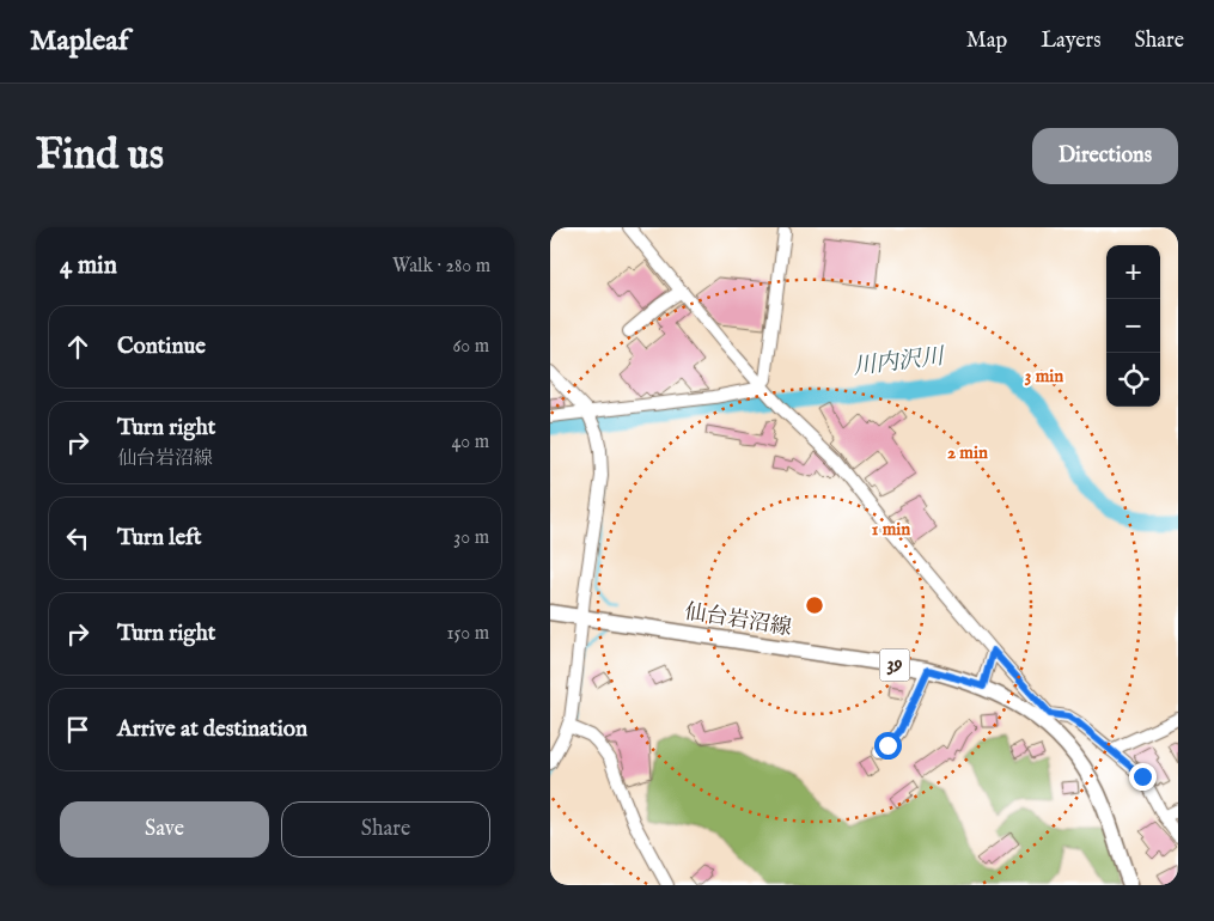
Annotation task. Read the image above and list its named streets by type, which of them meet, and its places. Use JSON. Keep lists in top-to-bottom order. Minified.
{"streets":{"main road":["仙台岩沼線","39"]},"water":["川内沢川"],"page":{"header":"Mapleaf","nav":["Map","Layers","Share"],"buttons":["Directions",["Save","Share"]],"title":"Find us","heading":["4 min","Walk · 280 m"],"map_buttons":["+","−"],"list":[["Continue","60 m"],["Turn right","仙台岩沼線","40 m"],["Turn left","30 m"],["Turn right","150 m"],"Arrive at destination"]},"rings":["3 min","2 min","1 min"]}
